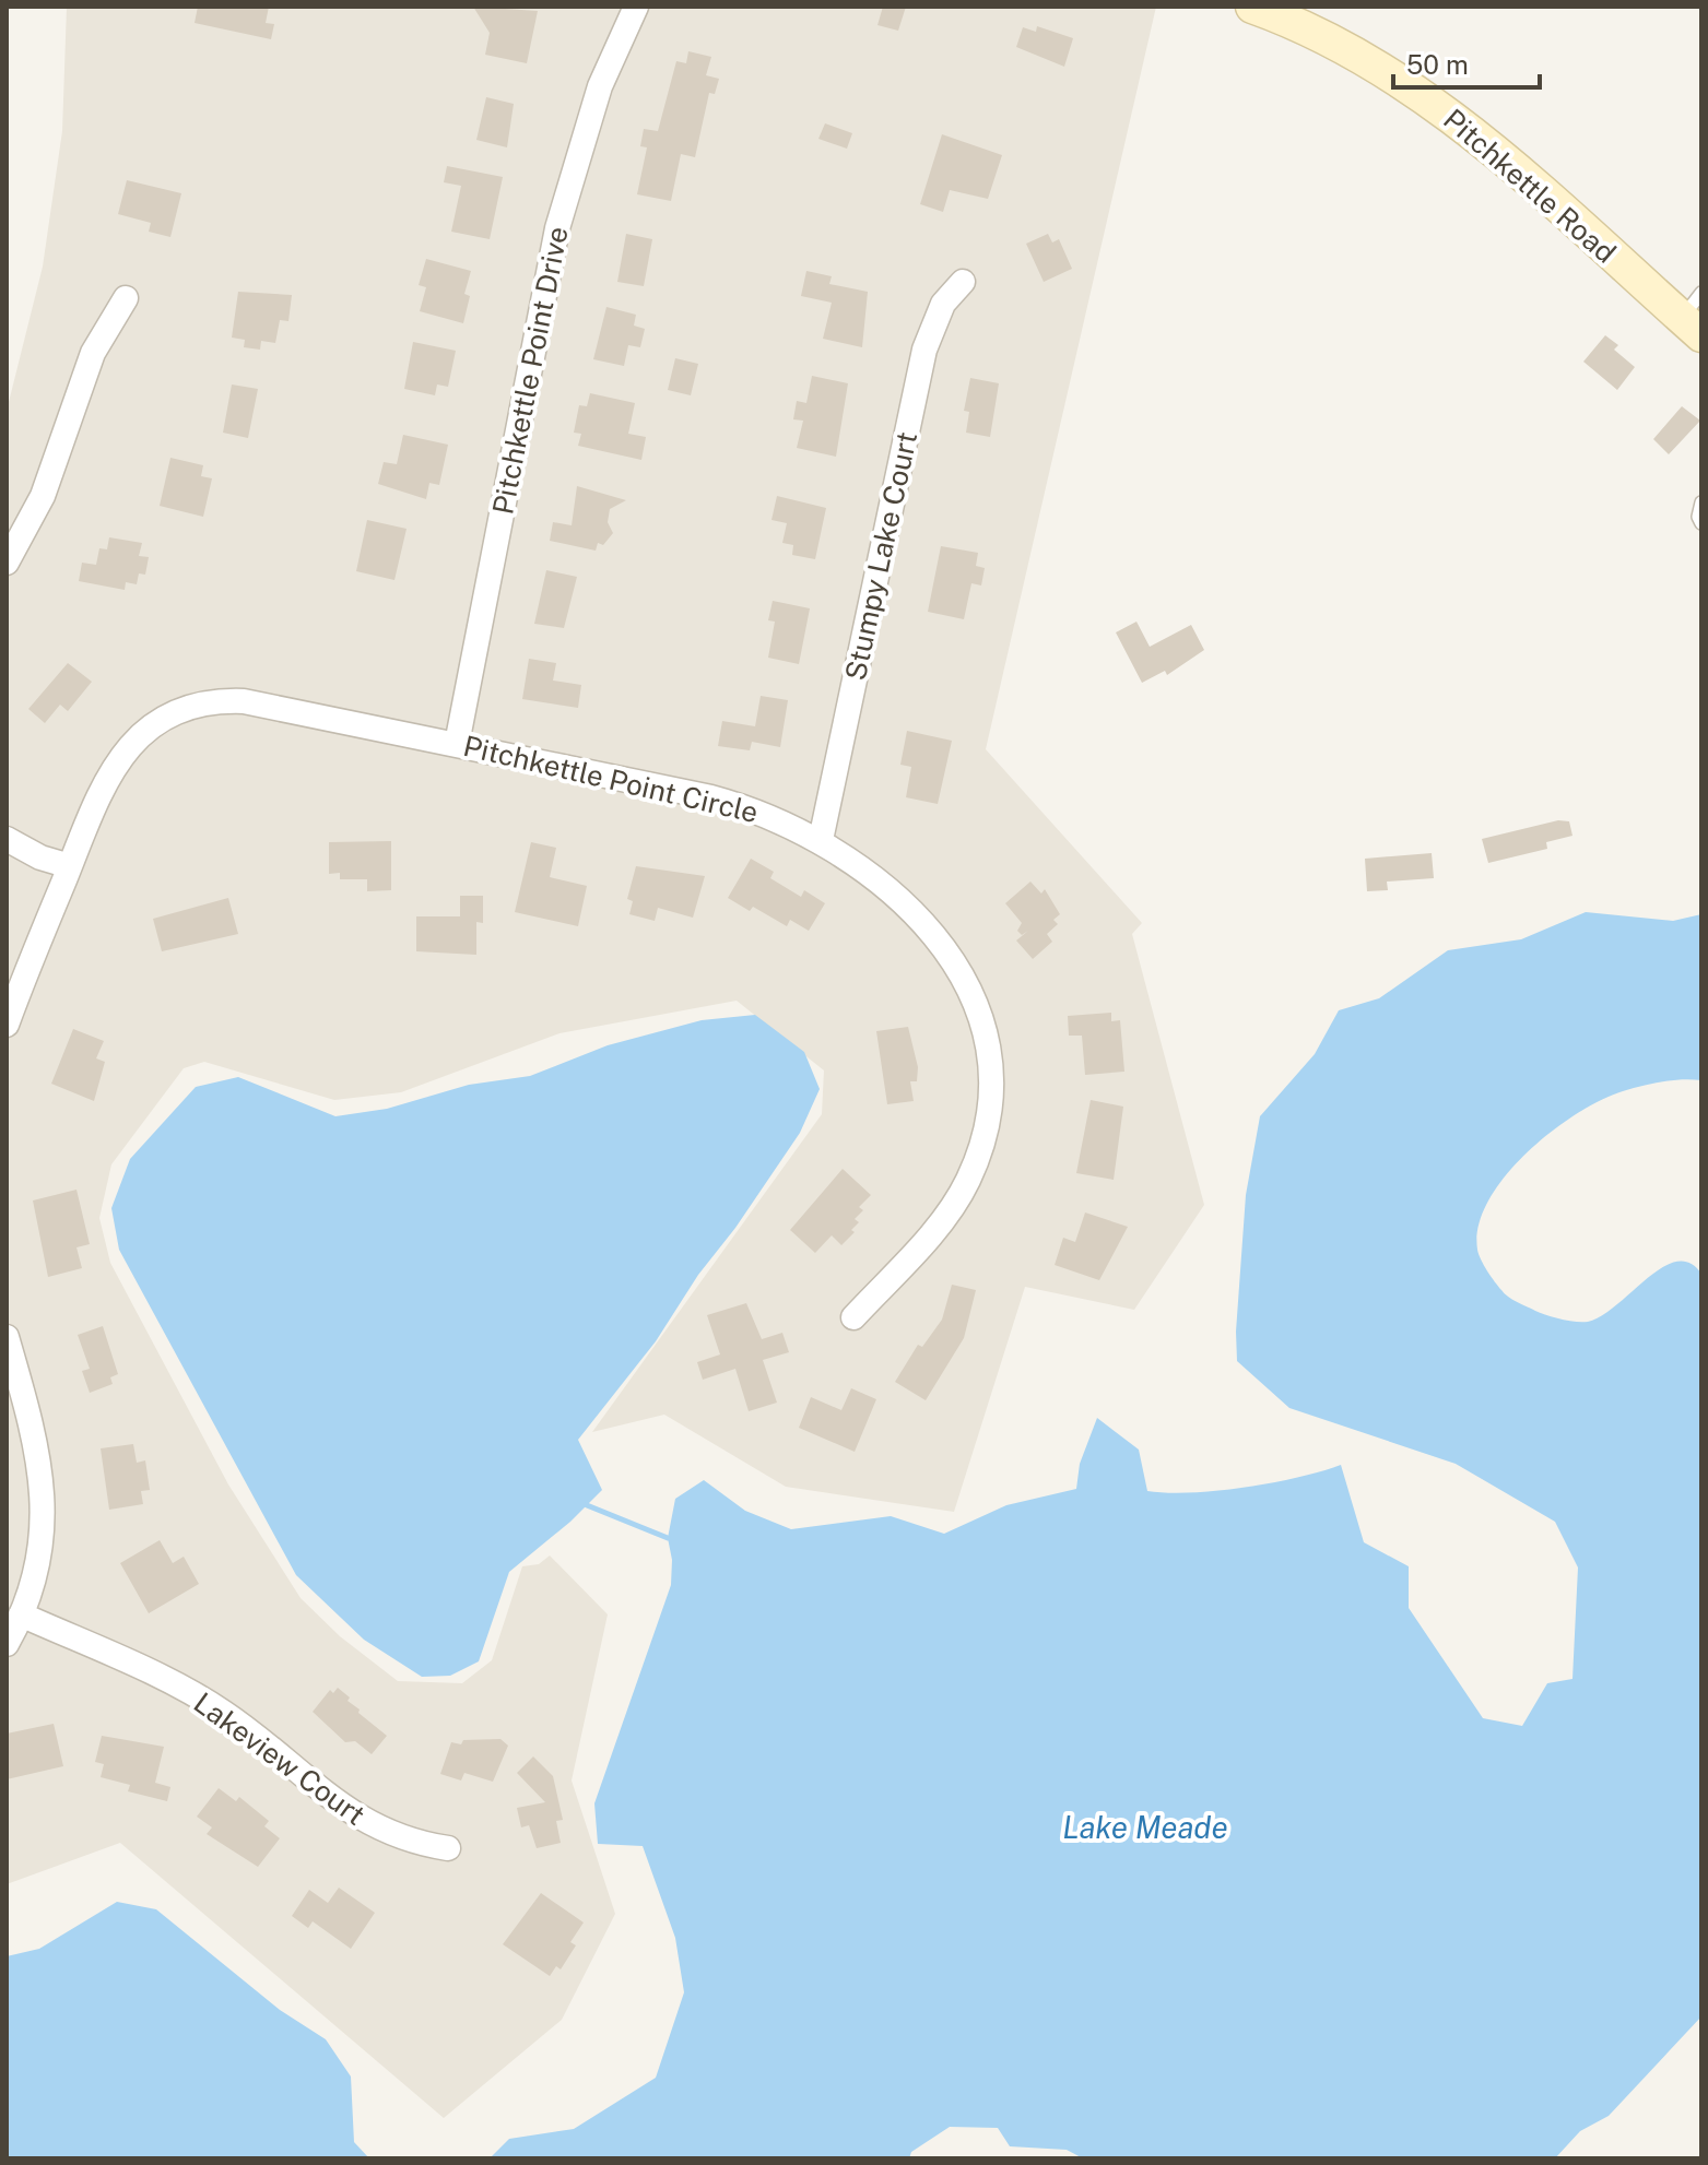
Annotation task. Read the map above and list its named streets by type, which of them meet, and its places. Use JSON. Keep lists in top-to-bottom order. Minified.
{"streets":{"main road":["Pitchkettle Road"],"street":["Pitchkettle Point Drive","Stumpy Lake Court","Pitchkettle Point Circle","Lakeview Court"]},"crossings":[["Pitchkettle Point Drive","Pitchkettle Point Circle"],["Stumpy Lake Court","Pitchkettle Point Circle"]],"water":["Lake Meade"],"scale_bar":"50 m"}
